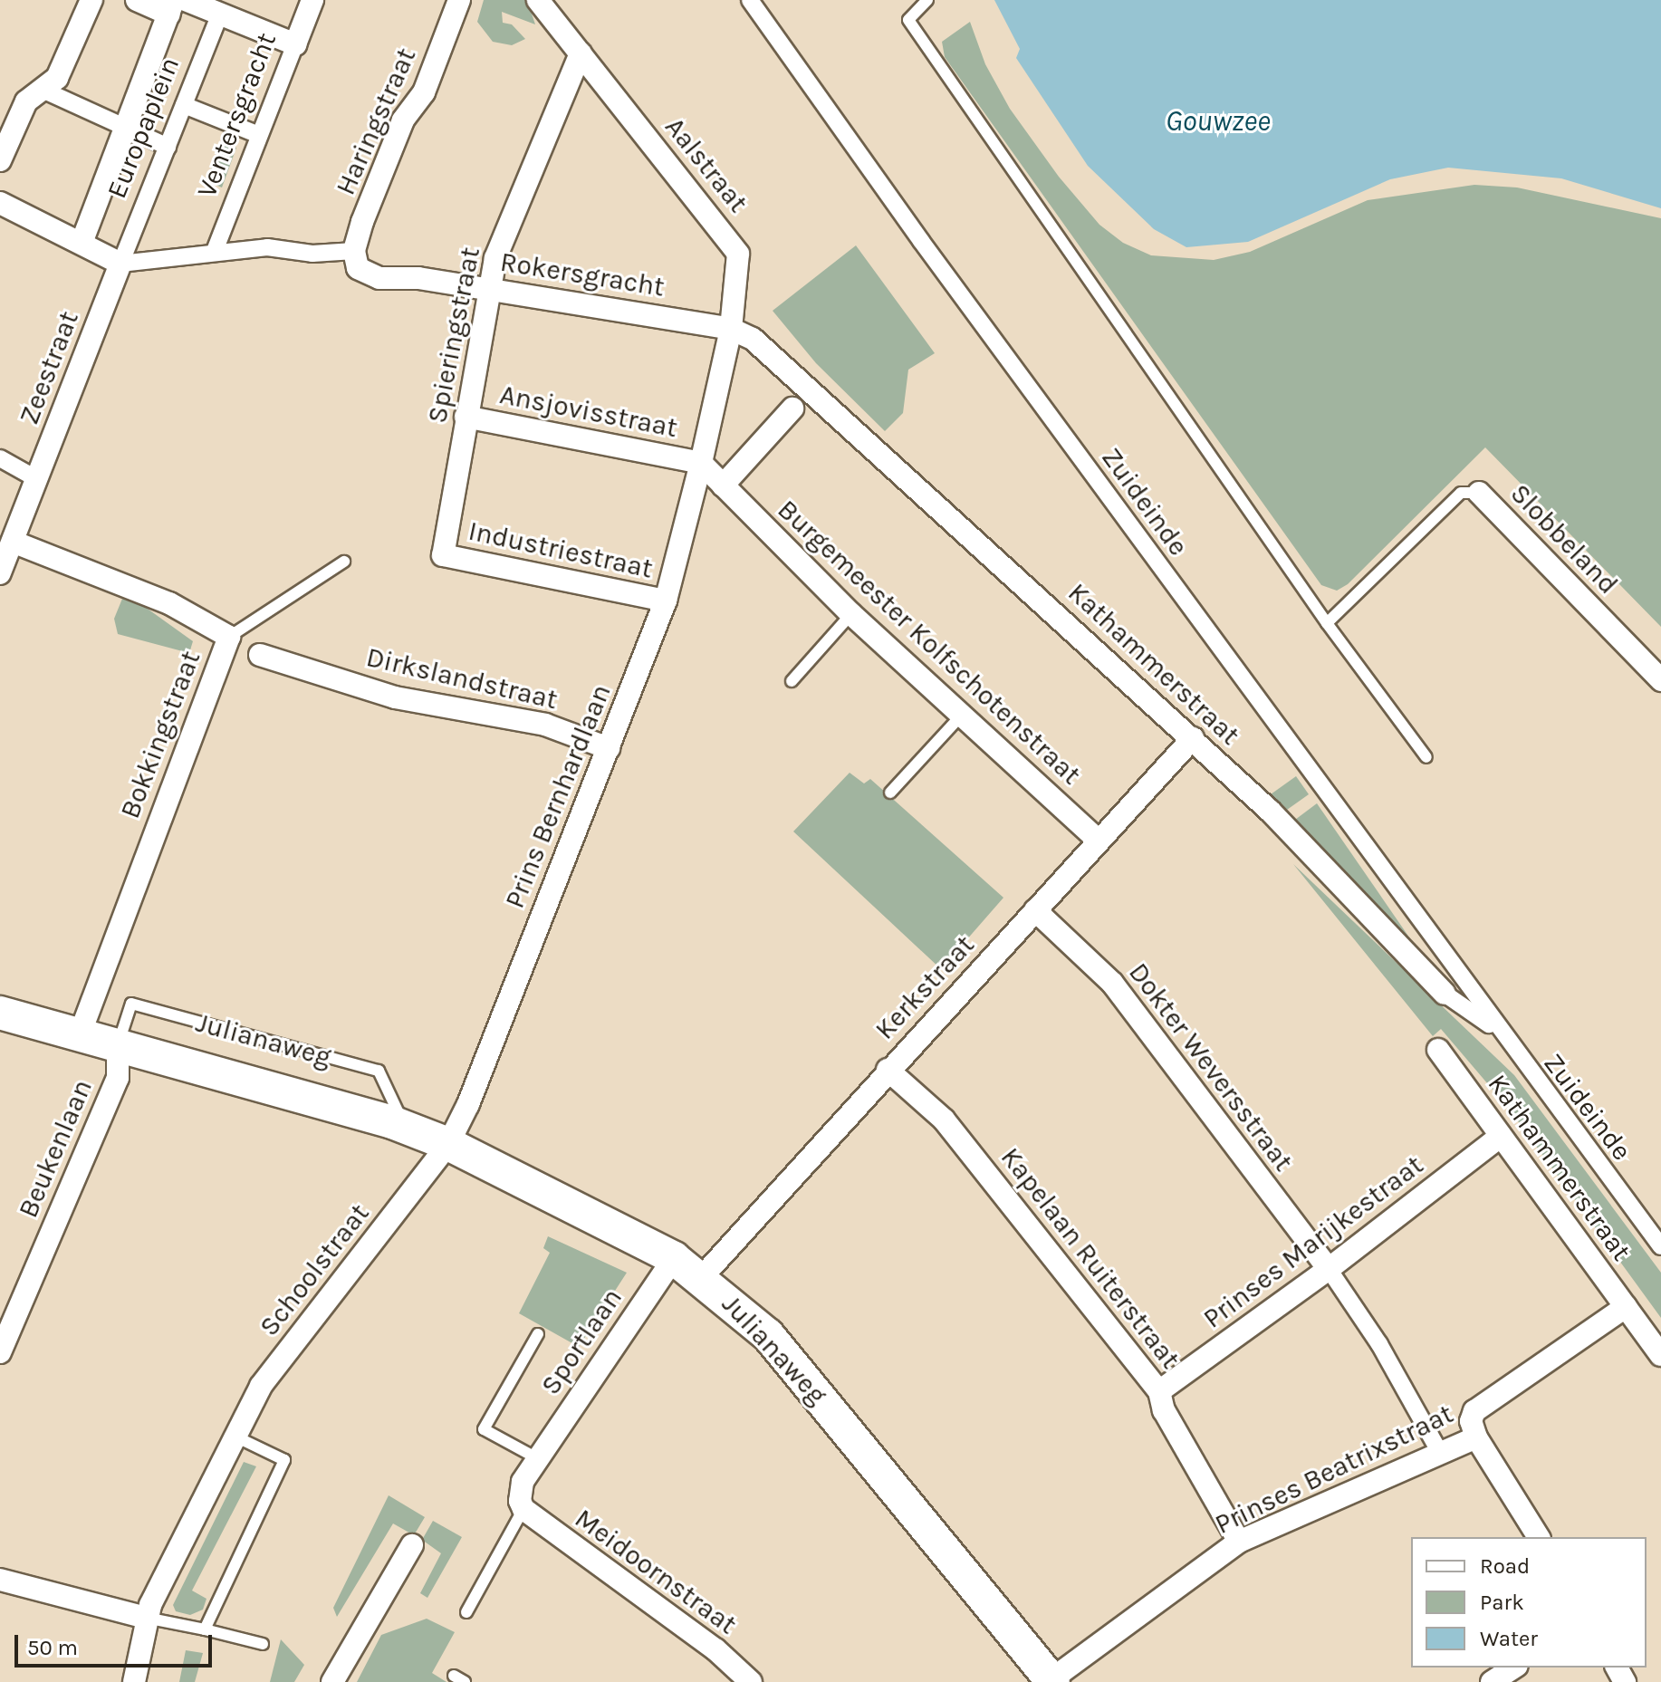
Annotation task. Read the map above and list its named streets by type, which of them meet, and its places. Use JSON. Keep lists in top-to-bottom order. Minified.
{"streets":{"main road":["Julianaweg"],"street":["Ventersgracht","Haringstraat","Europaplein","Aalstraat","Rokersgracht","Spieringstraat","Zeestraat","Ansjovisstraat","Zuideinde","Slobbeland","Industriestraat","Burgemeester Kolfschotenstraat","Kathammerstraat","Dirkslandstraat","Bokkingstraat","Prins Bernhardlaan","Kerkstraat","Dokter Weversstraat","Beukenlaan","Prinses Marijkestraat","Kapelaan Ruiterstraat","Schoolstraat","Sportlaan","Prinses Beatrixstraat","Meidoornstraat"]},"crossings":[["Haringstraat","Rokersgracht"],["Europaplein","Zeestraat"],["Aalstraat","Rokersgracht"],["Aalstraat","Spieringstraat"],["Aalstraat","Ansjovisstraat"],["Aalstraat","Burgemeester Kolfschotenstraat"],["Aalstraat","Kathammerstraat"],["Aalstraat","Prins Bernhardlaan"],["Rokersgracht","Spieringstraat"],["Rokersgracht","Kathammerstraat"],["Spieringstraat","Ansjovisstraat"],["Spieringstraat","Industriestraat"],["Zeestraat","Bokkingstraat"],["Ansjovisstraat","Burgemeester Kolfschotenstraat"],["Ansjovisstraat","Prins Bernhardlaan"],["Zuideinde","Kathammerstraat"],["Industriestraat","Prins Bernhardlaan"],["Burgemeester Kolfschotenstraat","Prins Bernhardlaan"],["Burgemeester Kolfschotenstraat","Kerkstraat"],["Kathammerstraat","Kerkstraat"],["Kathammerstraat","Prinses Marijkestraat"],["Kathammerstraat","Prinses Beatrixstraat"],["Dirkslandstraat","Prins Bernhardlaan"],["Bokkingstraat","Julianaweg"],["Prins Bernhardlaan","Julianaweg"],["Prins Bernhardlaan","Schoolstraat"],["Kerkstraat","Julianaweg"],["Kerkstraat","Dokter Weversstraat"],["Kerkstraat","Kapelaan Ruiterstraat"],["Julianaweg","Beukenlaan"],["Julianaweg","Schoolstraat"],["Julianaweg","Sportlaan"],["Julianaweg","Prinses Beatrixstraat"],["Dokter Weversstraat","Prinses Marijkestraat"],["Prinses Marijkestraat","Kapelaan Ruiterstraat"],["Kapelaan Ruiterstraat","Prinses Beatrixstraat"],["Sportlaan","Meidoornstraat"]],"water":["Gouwzee"],"legend":["Road","Park","Water"],"scale_bar":"50 m"}
